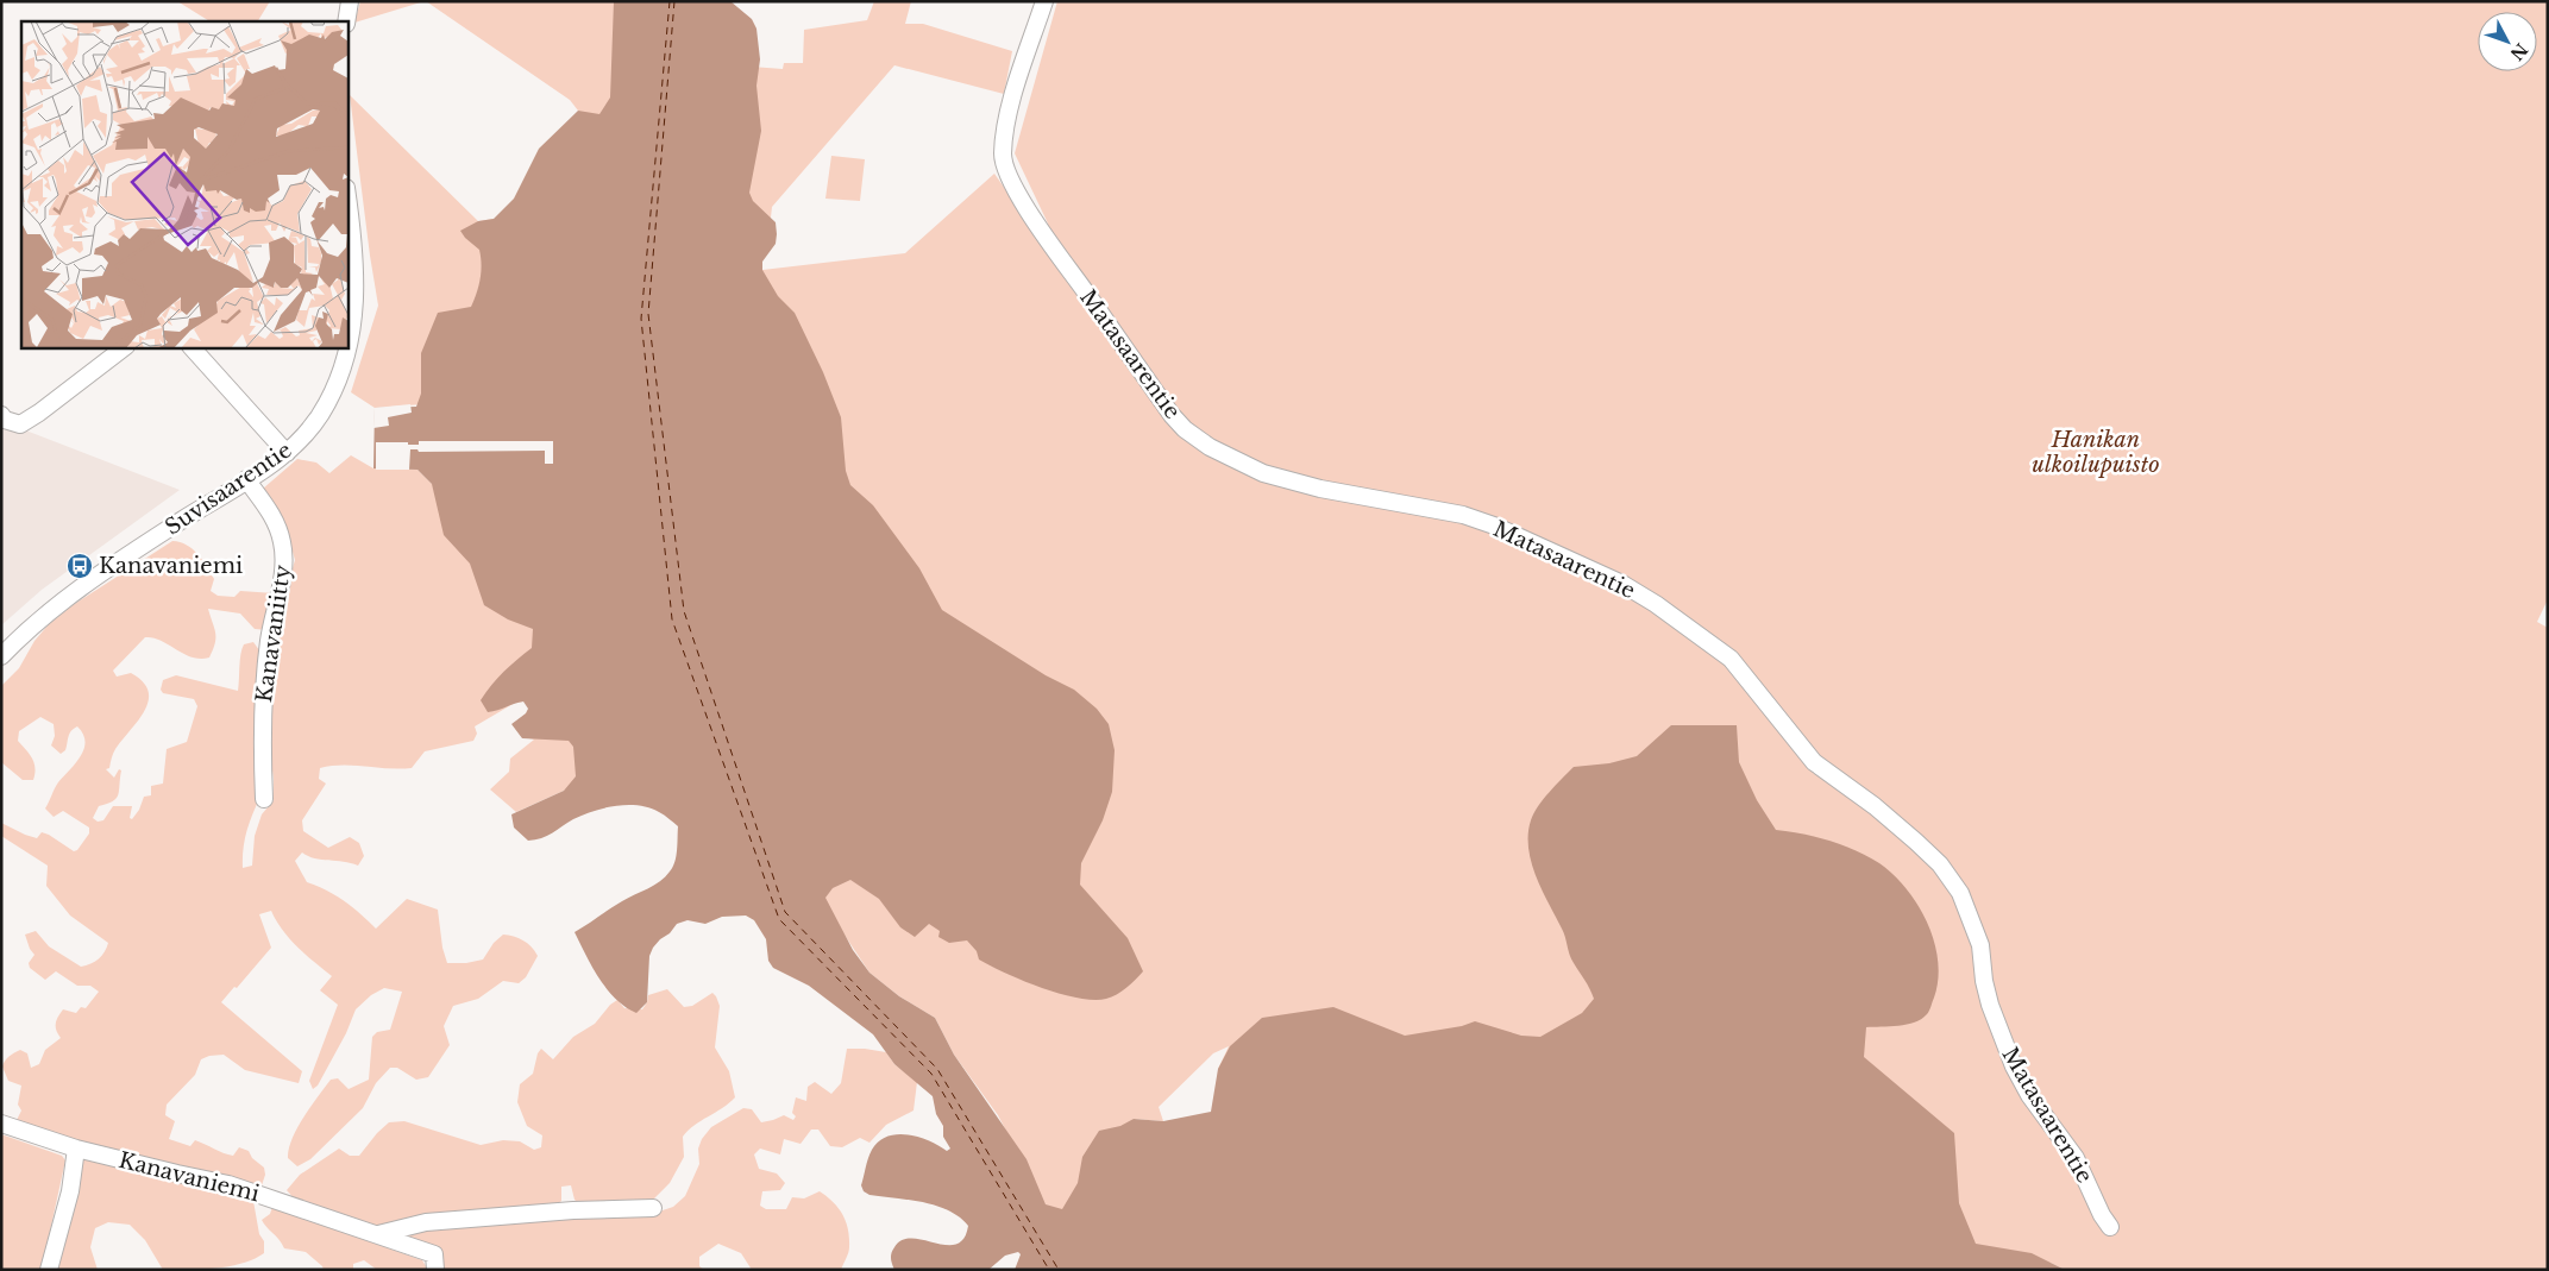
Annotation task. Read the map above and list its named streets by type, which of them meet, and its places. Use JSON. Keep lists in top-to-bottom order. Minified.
{"streets":{"street":["Matasaarentie","Suvisaarentie","Kanavaniitty","Kanavaniemi"]},"crossings":[["Suvisaarentie","Kanavaniitty"]],"parks":["Hanikan ulkoilupuisto"],"places":{"bus stop":["Kanavaniemi"]},"north":"bottom right"}
